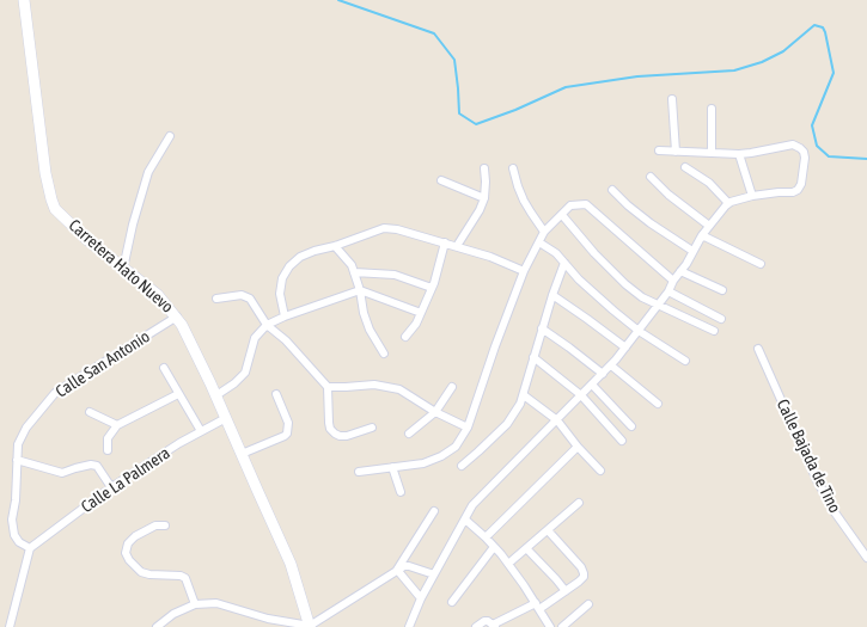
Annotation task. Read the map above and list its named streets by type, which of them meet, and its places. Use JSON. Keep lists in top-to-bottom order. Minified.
{"streets":{"main road":["Carretera Hato Nuevo"],"street":["Calle San Antonio","Calle Bajada de Tino","Calle La Palmera"]},"crossings":[["Carretera Hato Nuevo","Calle San Antonio"],["Carretera Hato Nuevo","Calle La Palmera"],["Calle San Antonio","Calle La Palmera"]]}
